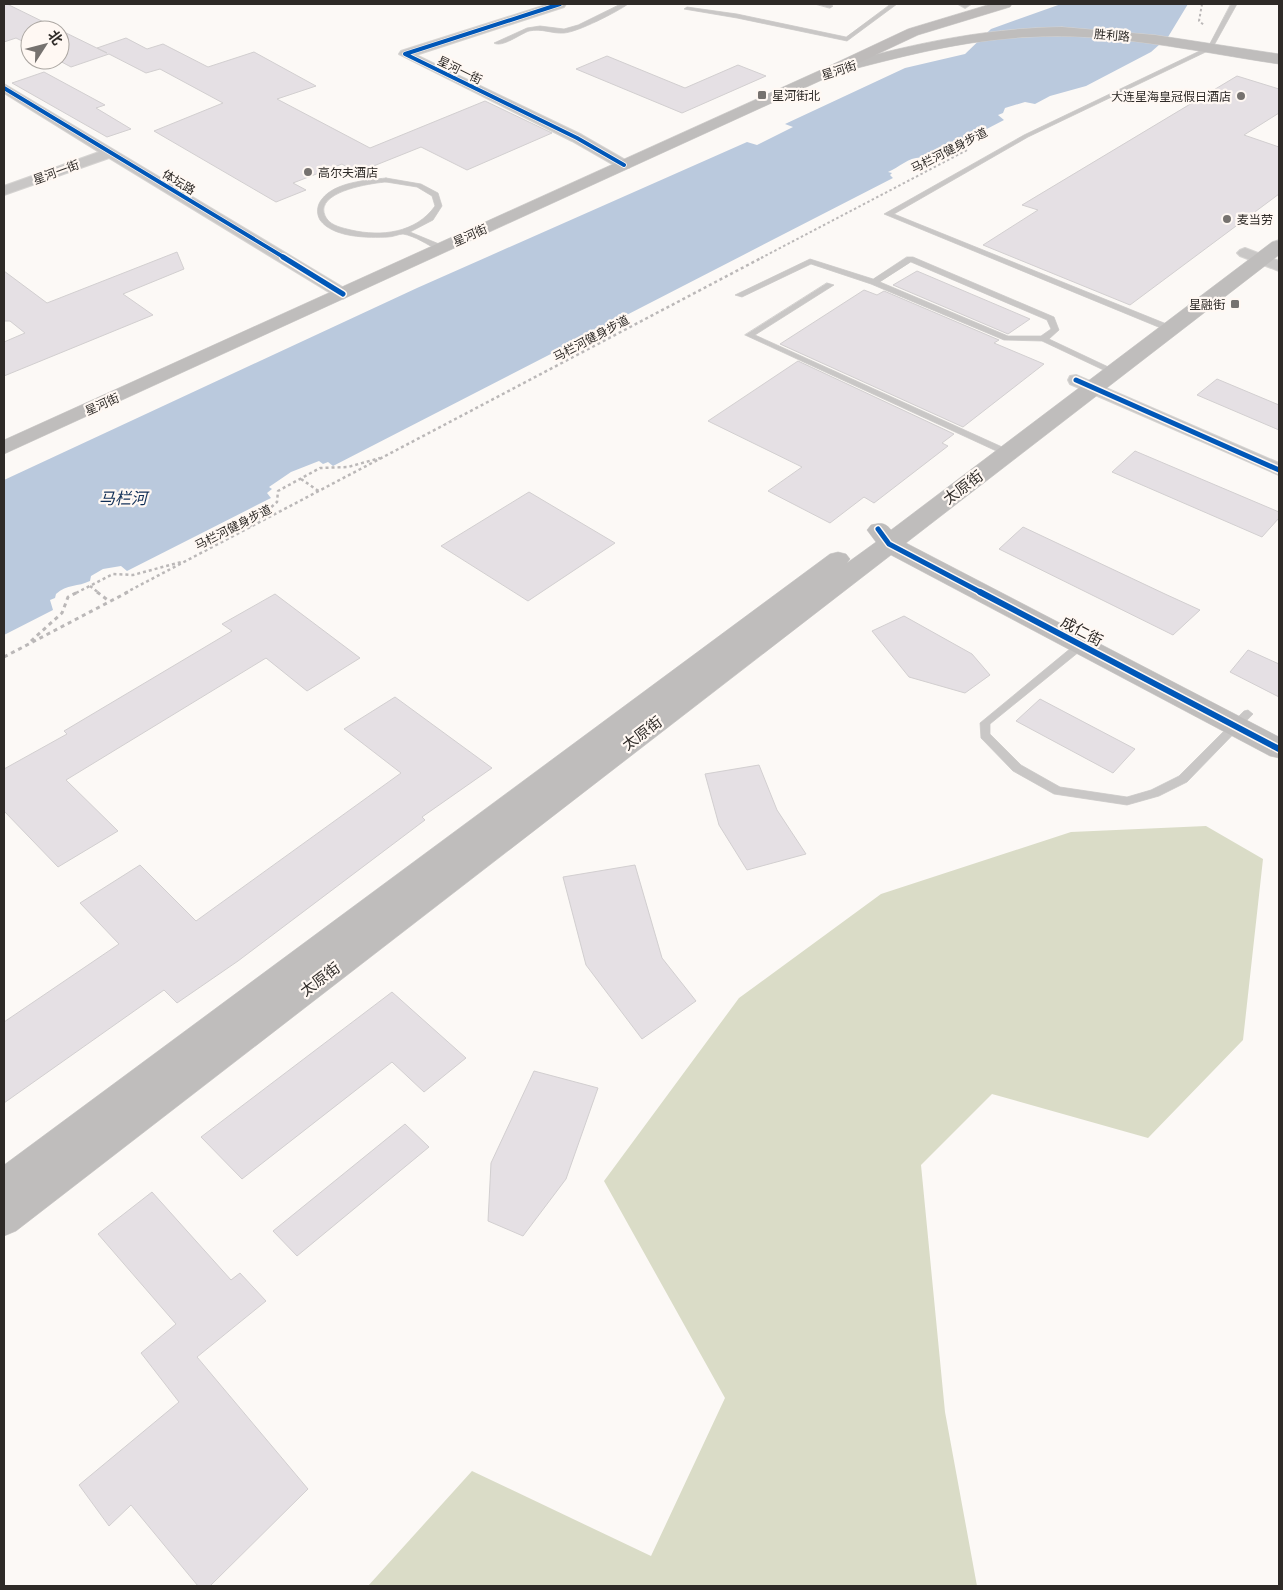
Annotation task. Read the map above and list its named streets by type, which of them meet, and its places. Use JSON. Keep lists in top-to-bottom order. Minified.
{"streets":{"main road":["胜利路","星河街","太原街","成仁街"],"street":["星河一街","体坛路"],"path":["马栏河健身步道"]},"crossings":[["胜利路","星河街"],["星河一街","星河街"],["星河一街","体坛路"],["星河街","体坛路"],["太原街","成仁街"]],"water":["马栏河"],"places":{"transit":["星河街北","星融街"],"other":["大连星海皇冠假日酒店","高尔夫酒店","麦当劳"]},"north":"top right"}
